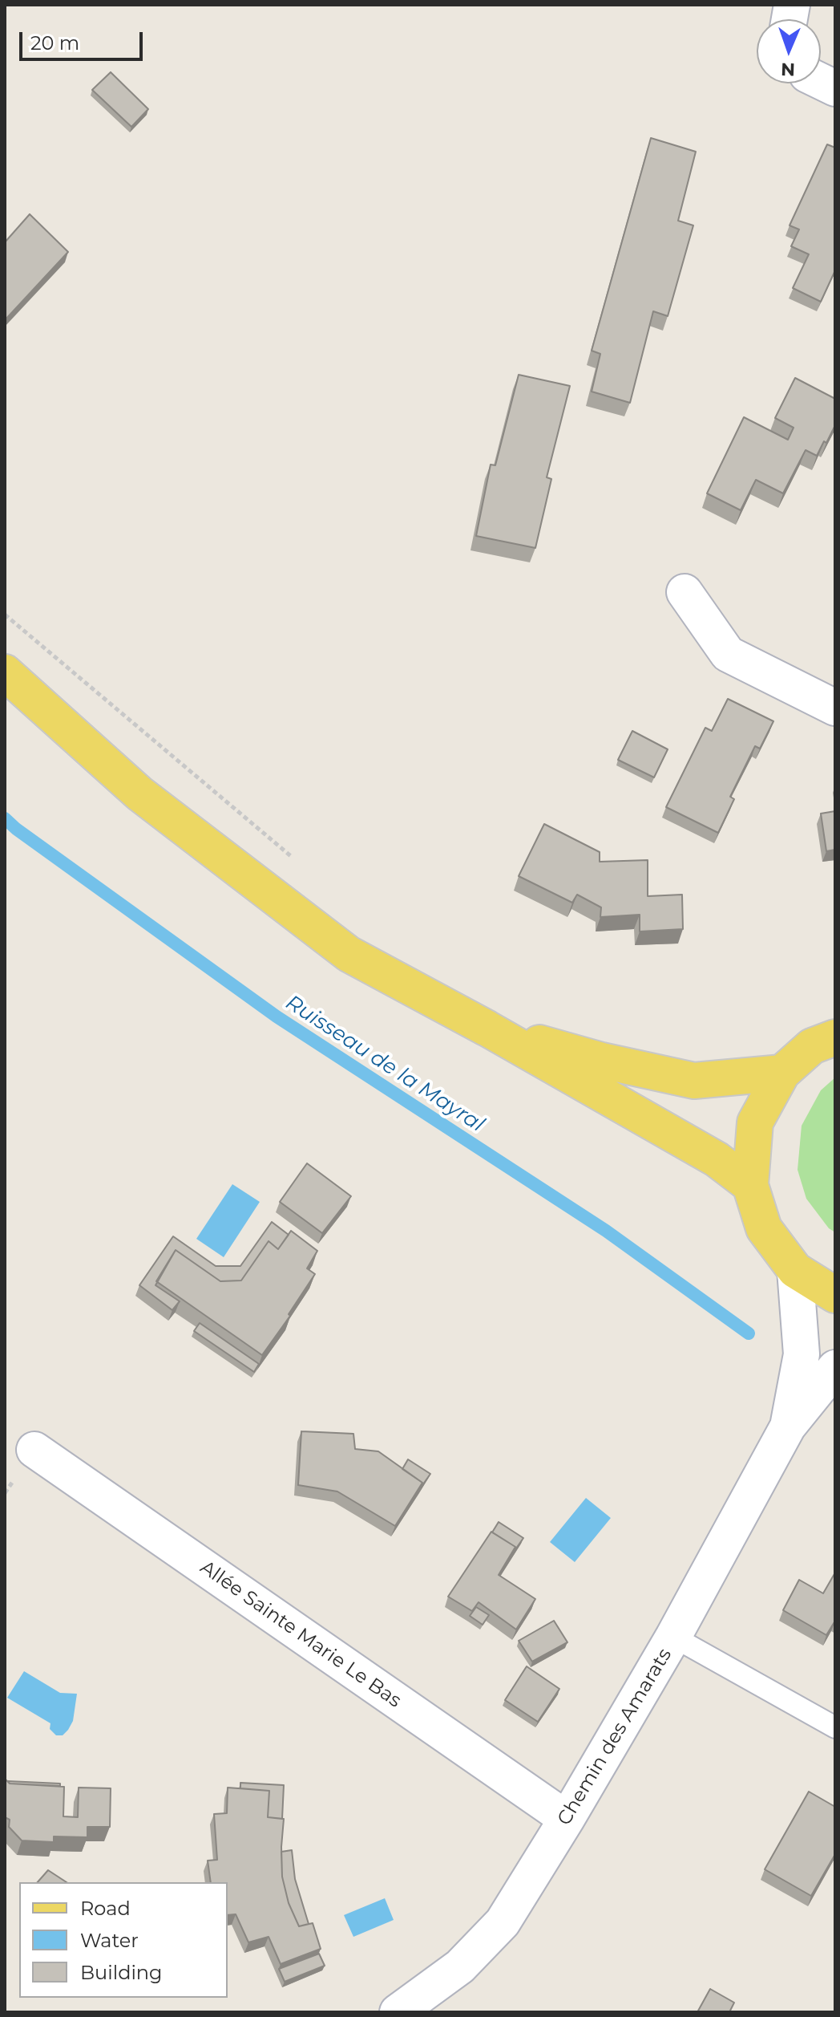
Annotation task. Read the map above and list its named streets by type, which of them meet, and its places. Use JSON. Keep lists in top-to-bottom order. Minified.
{"streets":{"street":["Allée Sainte Marie Le Bas","Chemin des Amarats"]},"crossings":[["Allée Sainte Marie Le Bas","Chemin des Amarats"]],"water":["Ruisseau de la Mayral"],"legend":["Road","Water","Building"],"scale_bar":"20 m","north":"bottom"}
